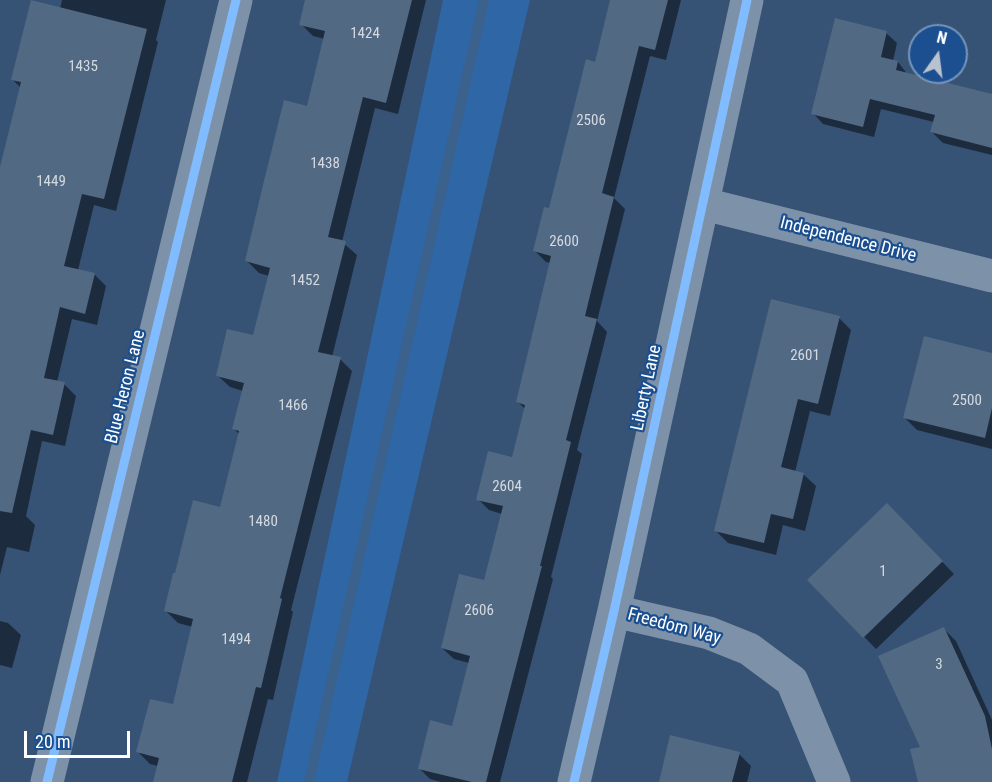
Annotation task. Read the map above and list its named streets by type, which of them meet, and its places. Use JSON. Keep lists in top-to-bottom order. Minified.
{"streets":{"street":["Independence Drive","Blue Heron Lane","Liberty Lane","Freedom Way"]},"crossings":[["Independence Drive","Liberty Lane"],["Liberty Lane","Freedom Way"]],"house_numbers":["1424","1435","2506","1438","1449","2600","1452","2601","2500","1466","2604","1480","1","2606","1494","3"],"scale_bar":"20 m","north":"top"}
